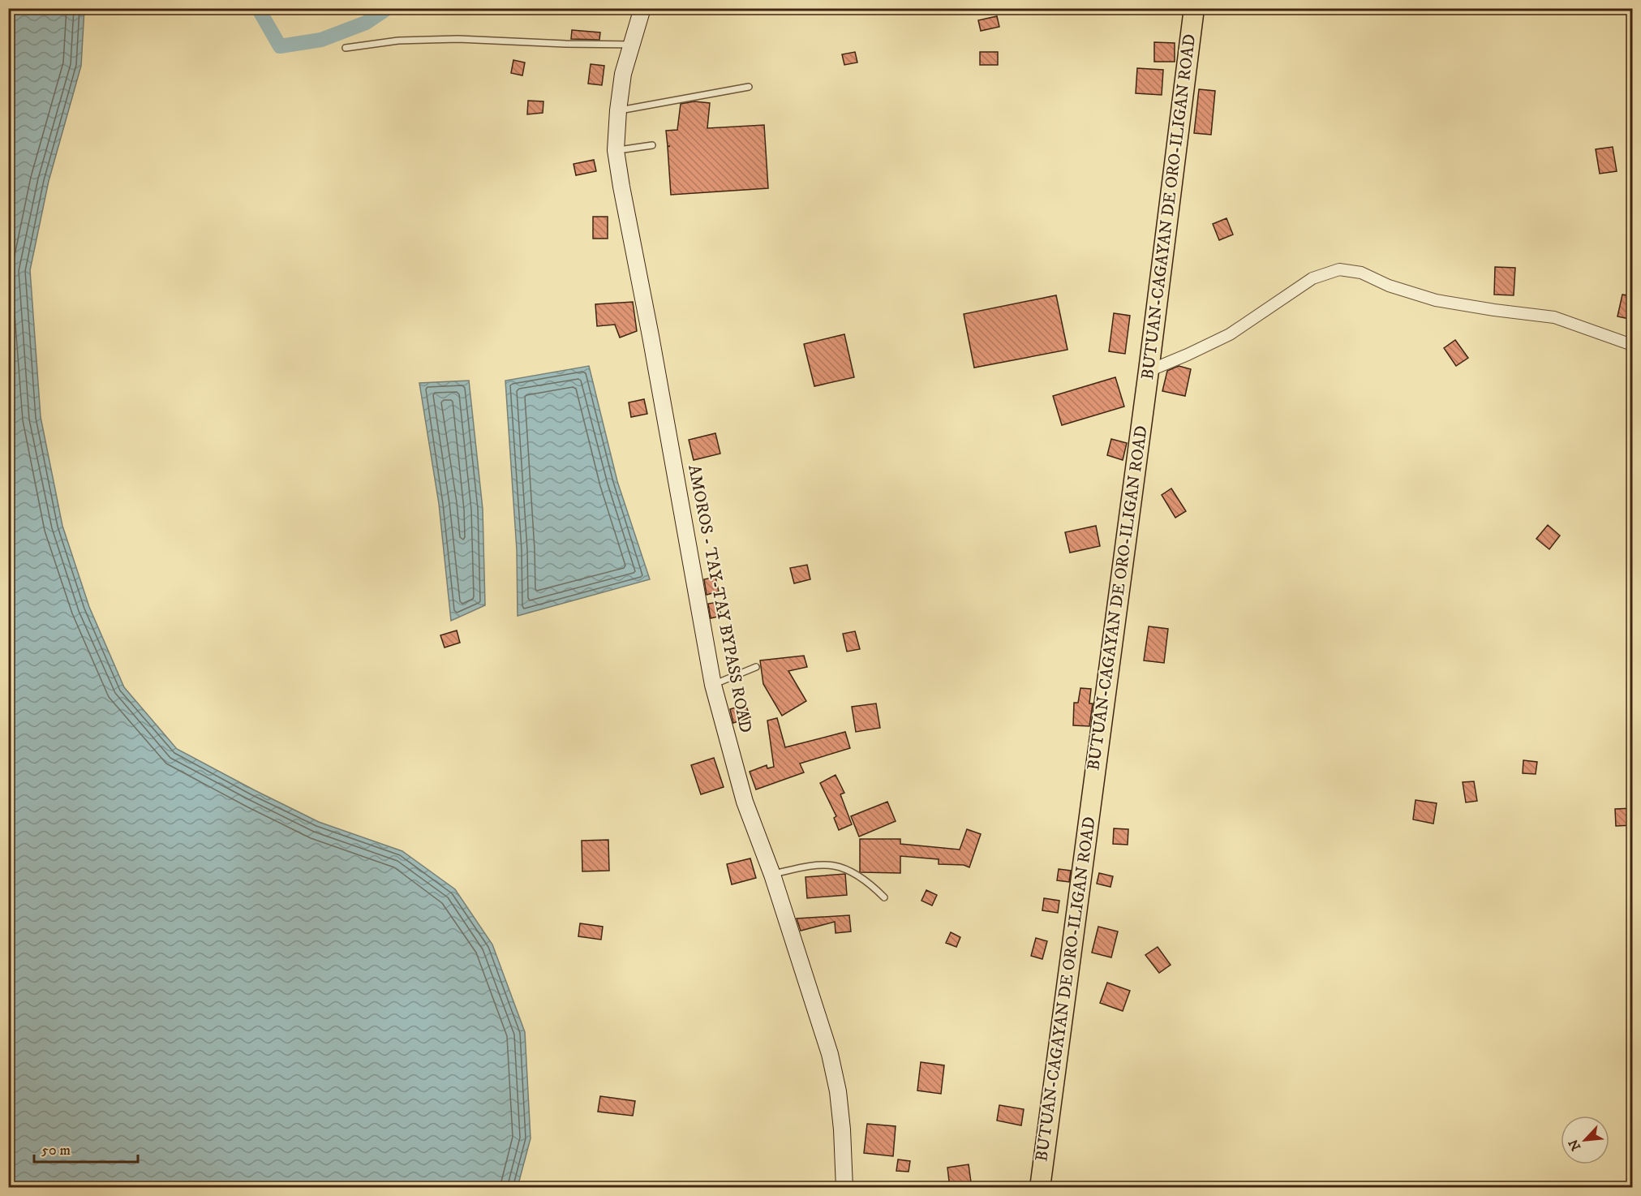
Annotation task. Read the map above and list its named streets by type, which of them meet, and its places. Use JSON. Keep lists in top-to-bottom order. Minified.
{"streets":{"highway":["BUTUAN-CAGAYAN DE ORO-ILIGAN ROAD"],"street":["AMOROS - TAY-TAY BYPASS ROAD"]},"scale_bar":"50 m","north":"bottom left"}
